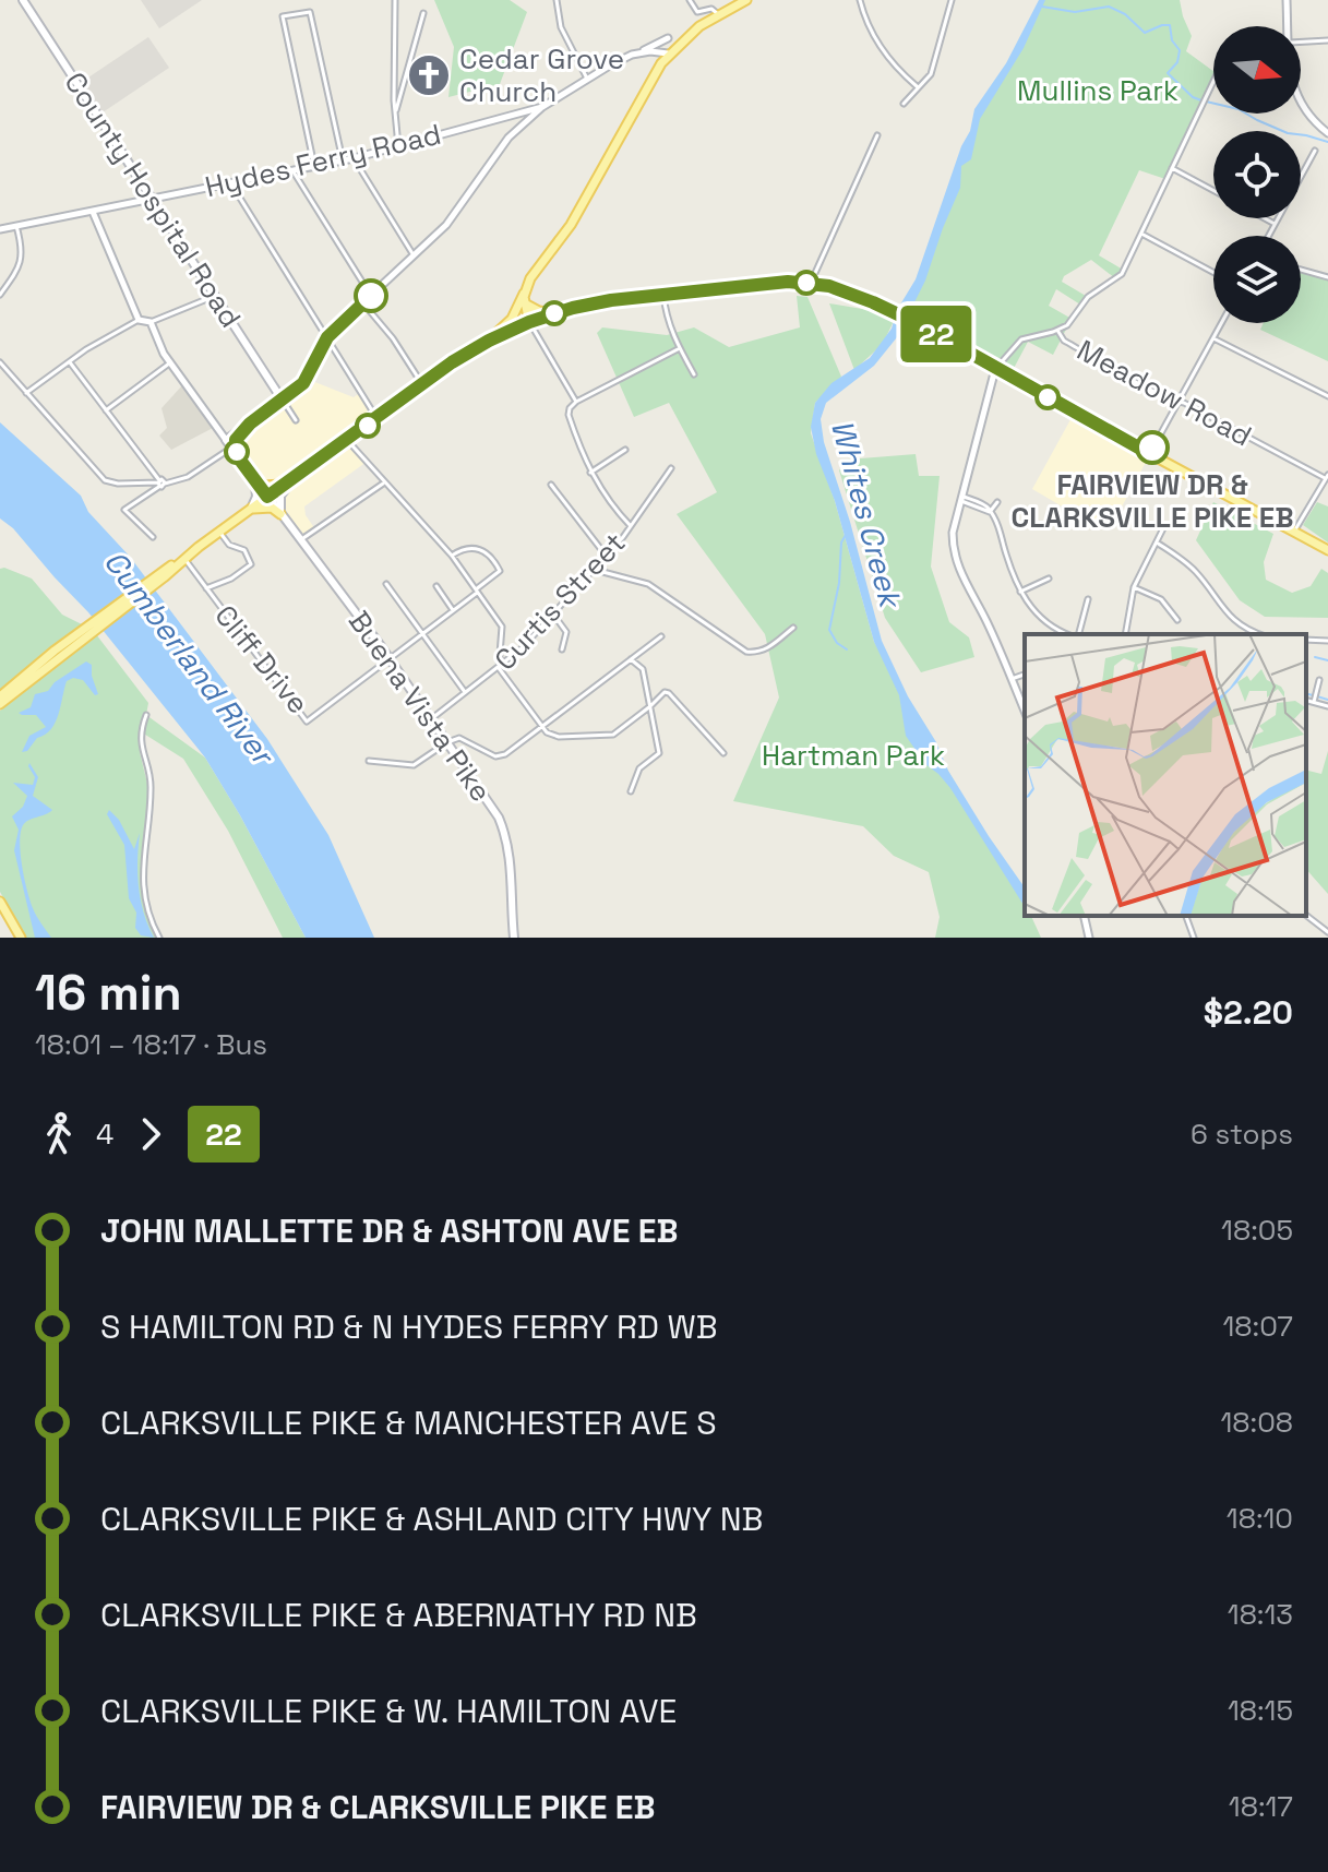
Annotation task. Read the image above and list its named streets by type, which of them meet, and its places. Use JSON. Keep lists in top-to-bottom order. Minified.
{"streets":{"main road":["County Hospital Road","Buena Vista Pike"],"street":["Hydes Ferry Road","Meadow Road","Curtis Street","Cliff Drive"]},"crossings":[["Hydes Ferry Road","County Hospital Road"],["Curtis Street","Buena Vista Pike"],["Cliff Drive","Buena Vista Pike"]],"water":["Whites Creek","Cumberland River"],"parks":["Mullins Park","Hartman Park"],"places":{"church":["Cedar Grove Church"],"other":["FAIRVIEW DR & CLARKSVILLE PIKE EB"]},"lines":["bus line 22"],"north":"right","page":{"on_map":"22","heading":["16 min","18:01 – 18:17 · Bus","$2.20"],"legs":["4","22","6 stops"],"list":[{"name":"JOHN MALLETTE DR & ASHTON AVE EB","value":"18:05"},{"name":"S HAMILTON RD & N HYDES FERRY RD WB","value":"18:07"},{"name":"CLARKSVILLE PIKE & MANCHESTER AVE S","value":"18:08"},{"name":"CLARKSVILLE PIKE & ASHLAND CITY HWY NB","value":"18:10"},{"name":"CLARKSVILLE PIKE & ABERNATHY RD NB","value":"18:13"},{"name":"CLARKSVILLE PIKE & W. HAMILTON AVE","value":"18:15"},{"name":"FAIRVIEW DR & CLARKSVILLE PIKE EB","value":"18:17"}]}}
